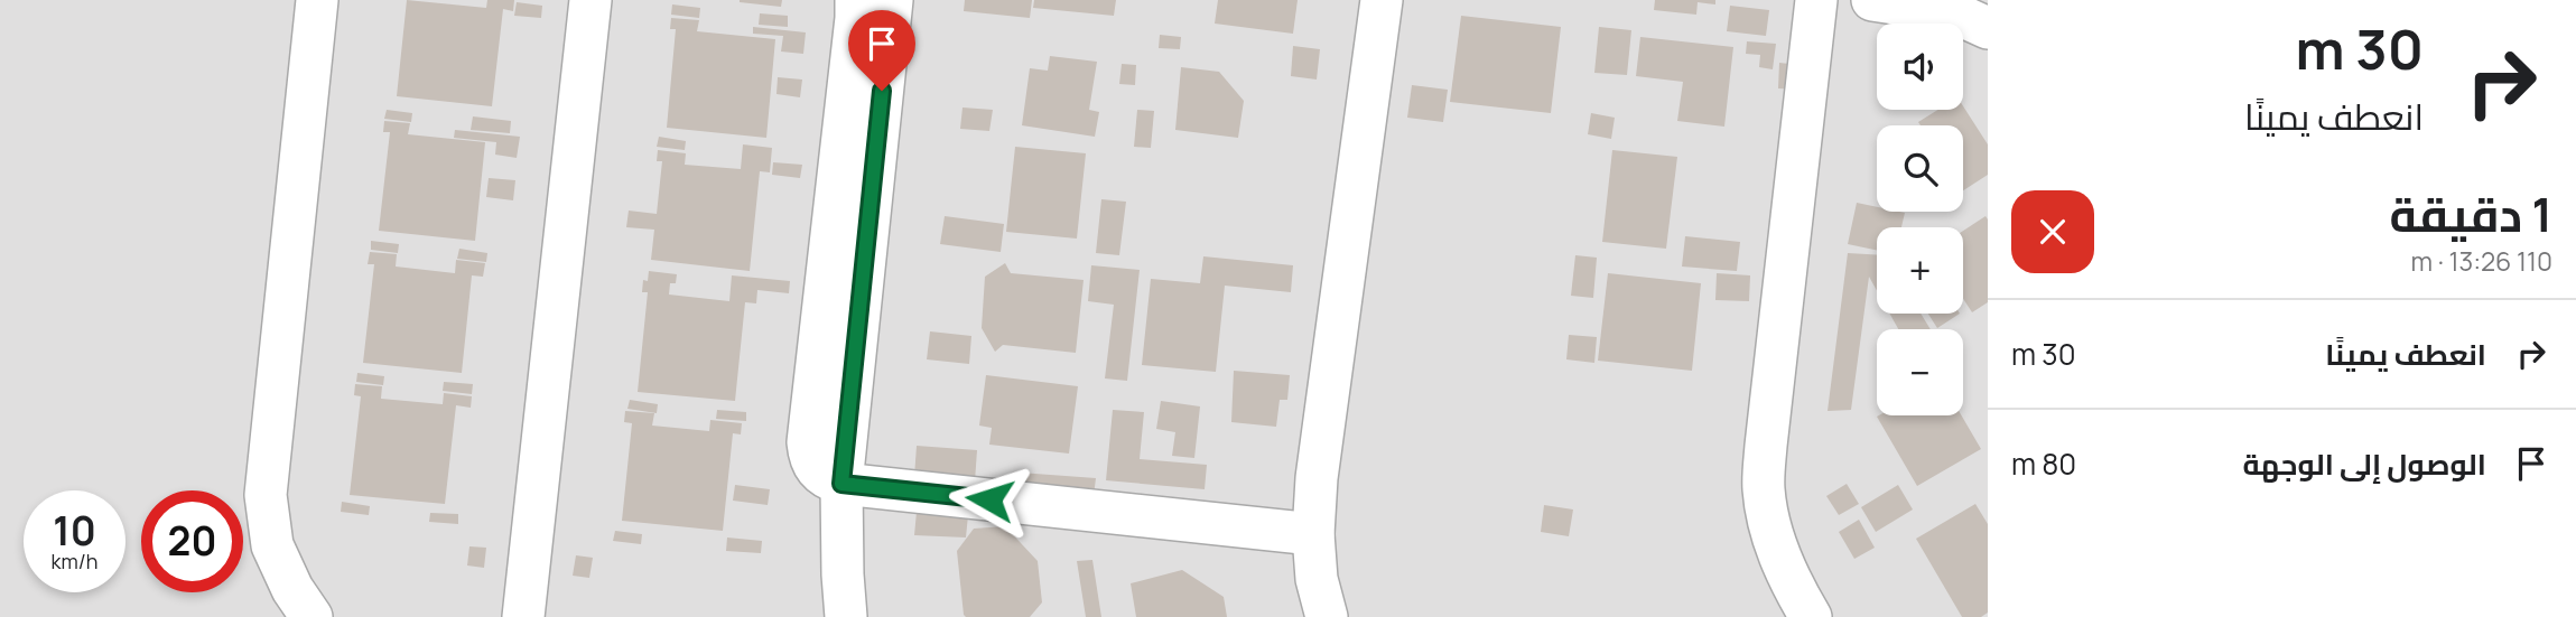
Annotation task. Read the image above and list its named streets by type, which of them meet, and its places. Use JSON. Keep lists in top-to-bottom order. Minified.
{"page":{"turn":["30 m","انعطف يمينًا"],"map_buttons":["+","−"],"heading":["1 دقيقة","110 m · 13:26"],"list":[{"name":"انعطف يمينًا","value":"30 m"},{"name":"الوصول إلى الوجهة","value":"80 m"}],"speed":"10 km/h","limit":"20"}}
